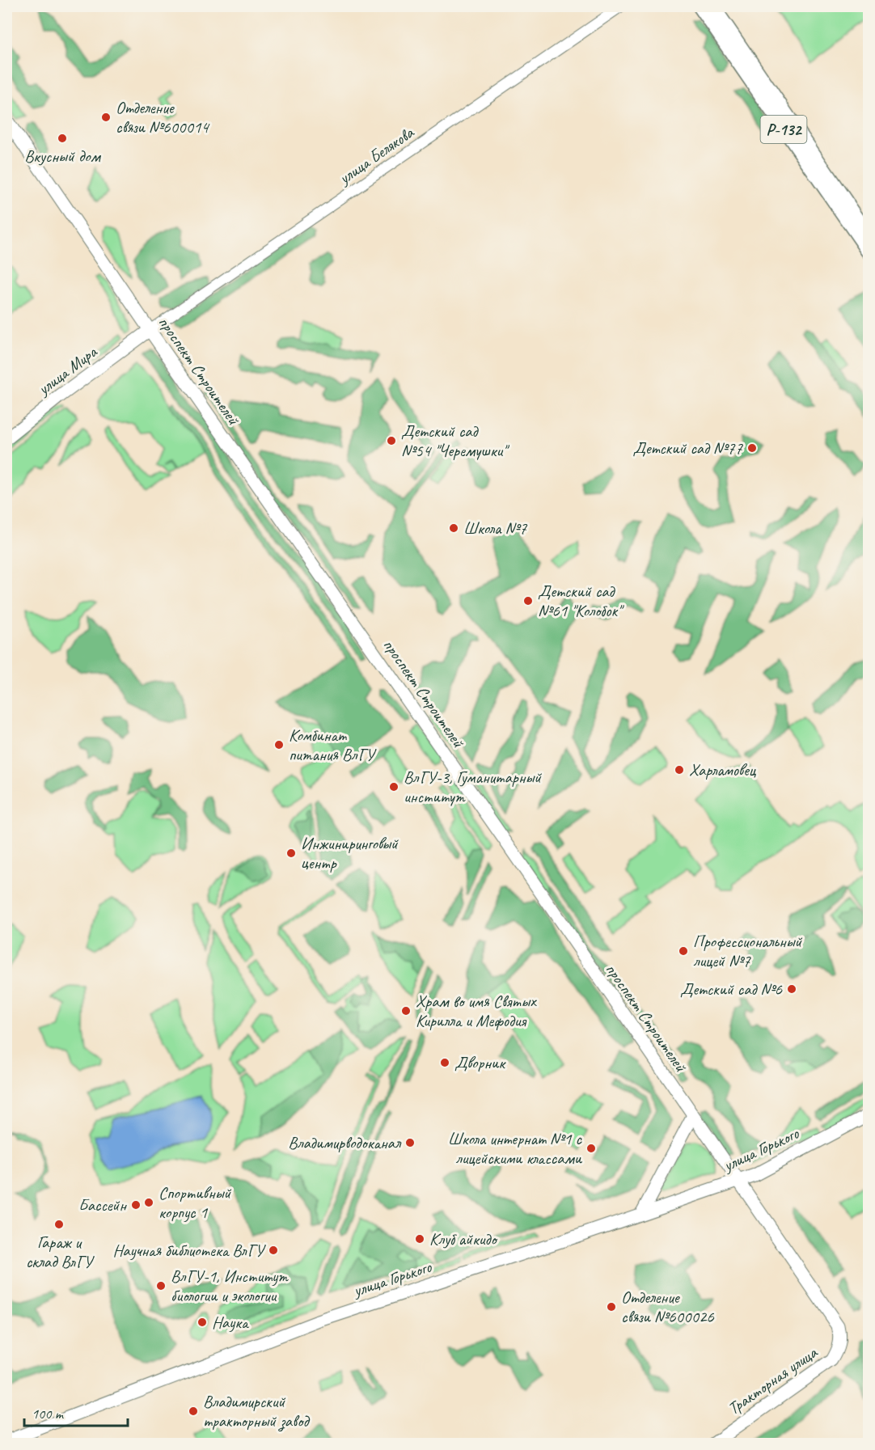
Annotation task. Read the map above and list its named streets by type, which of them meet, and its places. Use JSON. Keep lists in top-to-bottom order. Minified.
{"streets":{"highway":["Р-132"],"main road":["улица Мира","проспект Строителей","улица Горького","Тракторная улица"],"street":["улица Белякова"]},"crossings":[["улица Белякова","улица Мира"],["улица Белякова","проспект Строителей"],["улица Мира","проспект Строителей"],["проспект Строителей","улица Горького"],["проспект Строителей","Тракторная улица"]],"places":["Отделение связи №600014","Вкусный дом","Детский сад №54 \"Черемушки\"","Детский сад №77","Школа №7","Детский сад №61 \"Колобок\"","Комбинат питания ВлГУ","Харламовец","ВлГУ-3, Гуманитарный институт","Инжиниринговый центр","Профессиональный лицей №7","Детский сад №6","Храм во имя Святых Кирилла и Мефодия","Дворник","Владимирводоканал","Школа интернат №1 с лицейскими классами","Спортивный корпус 1","Бассейн","Гараж и склад ВлГУ","Клуб айкидо","Научная библиотека ВлГУ","ВлГУ-1, Институт биологии и экологии","Отделение связи №600026","Наука","Владимирский тракторный завод"],"scale_bar":"100 m"}
